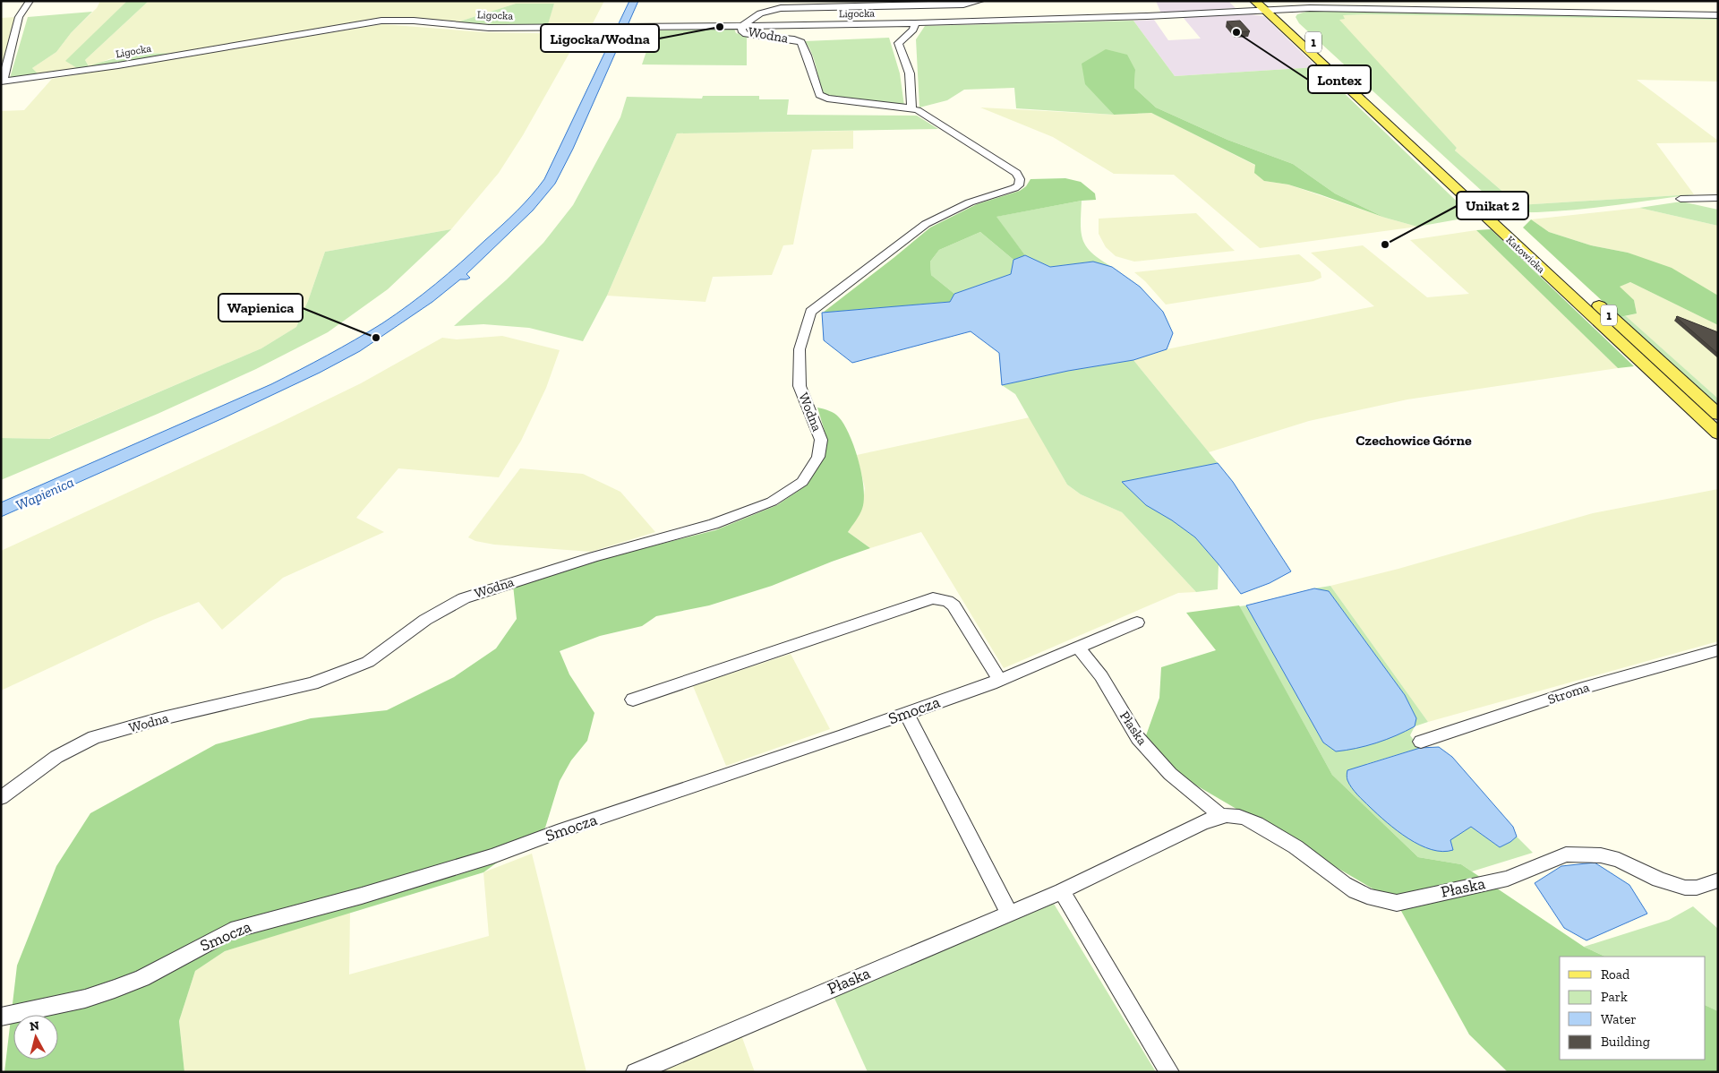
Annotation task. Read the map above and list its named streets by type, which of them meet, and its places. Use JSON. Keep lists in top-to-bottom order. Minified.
{"streets":{"main road":["1","Katowicka"],"street":["Ligocka","Wodna","Stroma","Smocza","Płaska"]},"crossings":[["Ligocka","Wodna"],["Ligocka","Katowicka"],["Smocza","Płaska"]],"districts":["Czechowice Górne"],"water":["Wapienica"],"places":["Ligocka/Wodna","Lontex","Unikat 2","Wapienica"],"legend":["Road","Park","Water","Building"],"north":"top"}
